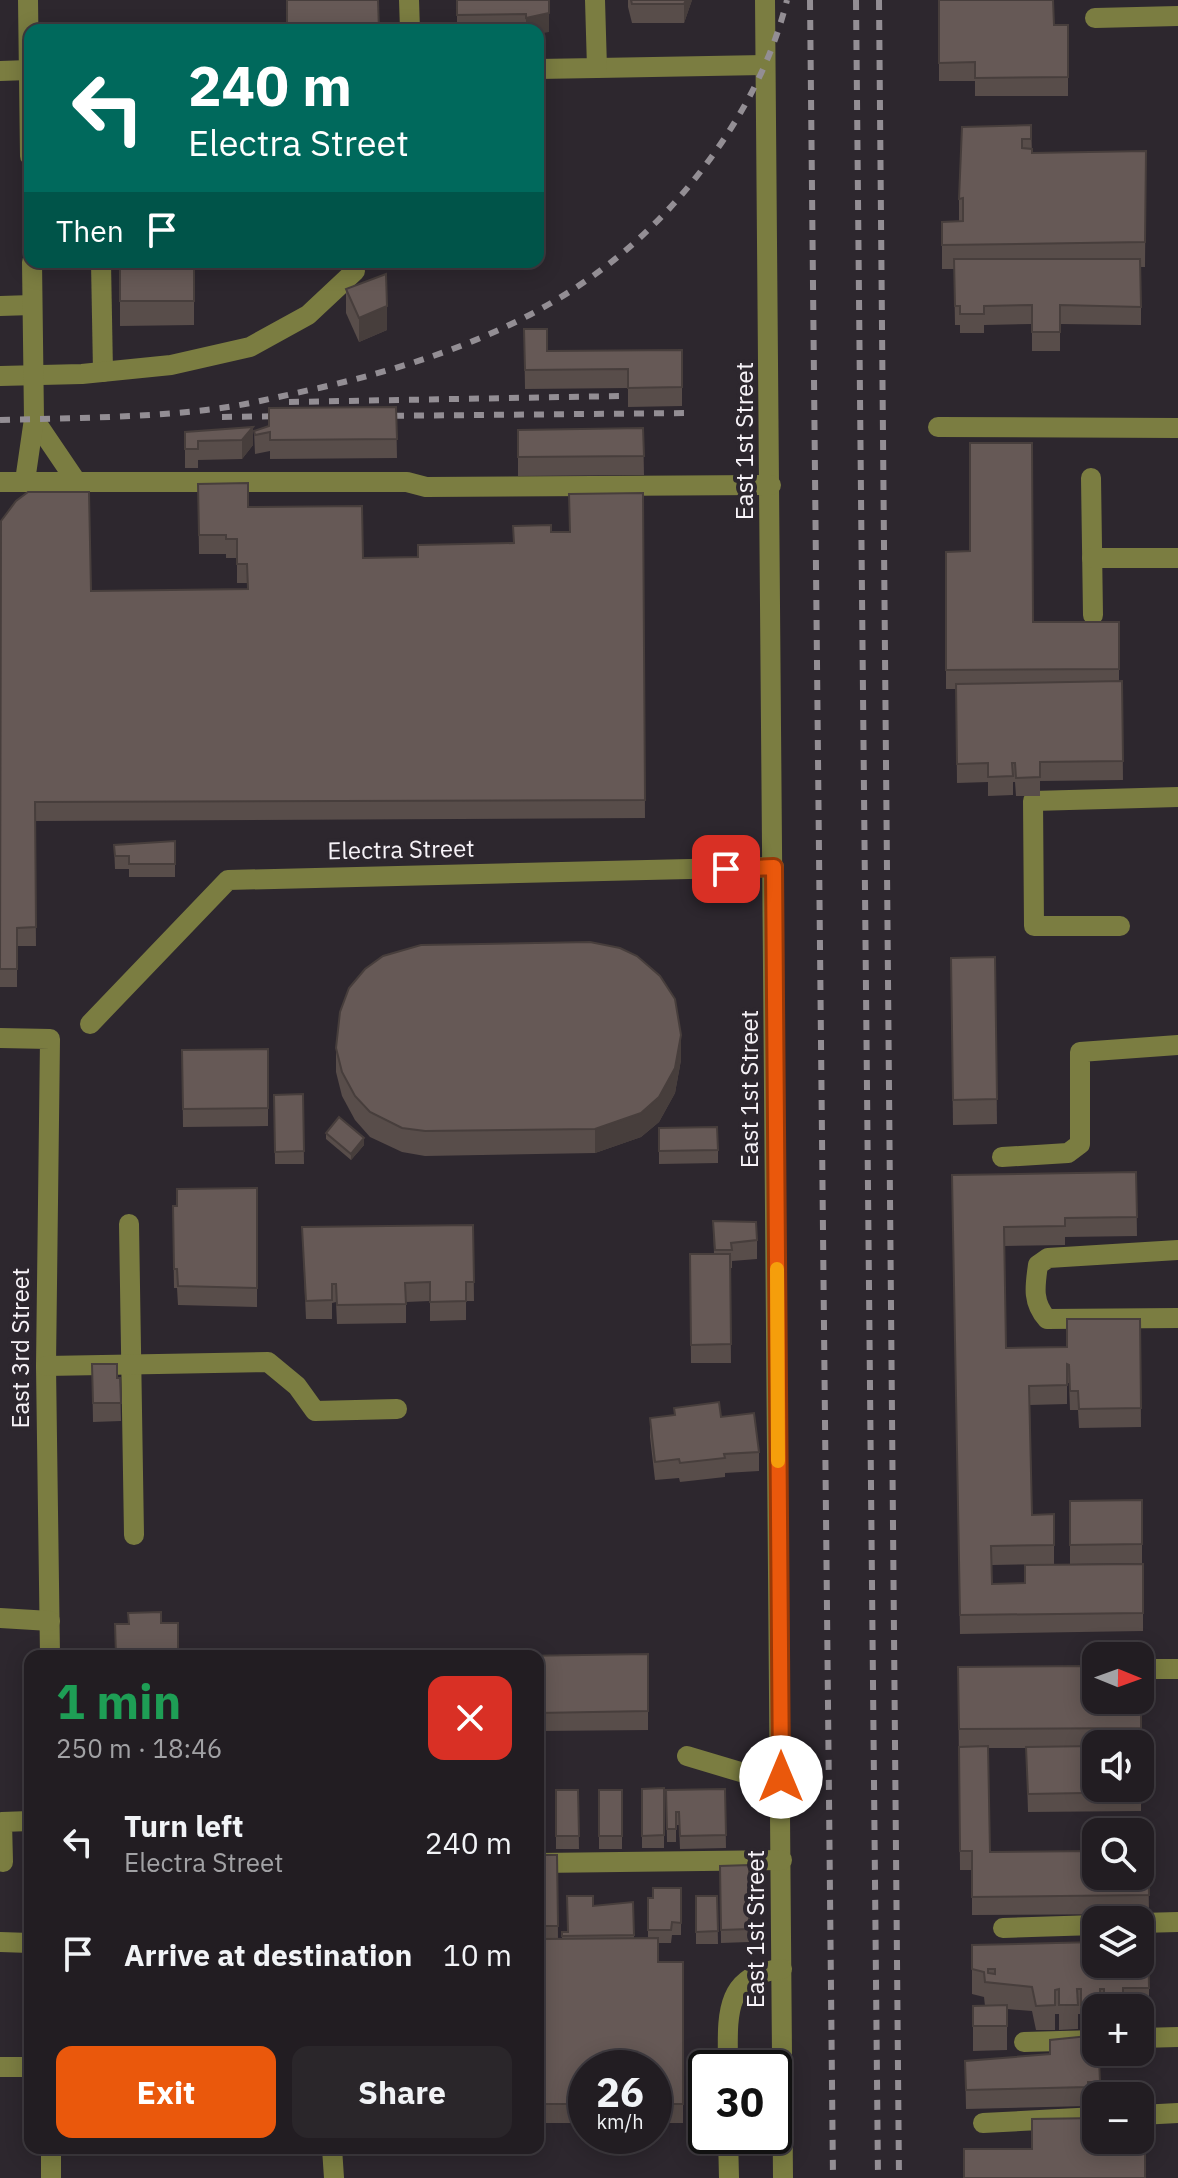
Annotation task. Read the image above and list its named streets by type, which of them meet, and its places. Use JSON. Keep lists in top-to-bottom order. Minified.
{"streets":{"street":["East 1st Street","Electra Street","East 3rd Street"]},"crossings":[["East 1st Street","Electra Street"]],"north":"right","page":{"turn":["240 m","Electra Street"],"then":"Then","map_buttons":["+","−"],"heading":["1 min","250 m · 18:46"],"list":[{"name":"Turn left","note":"Electra Street","value":"240 m"},{"name":"Arrive at destination","value":"10 m"}],"buttons":["Exit","Share"],"speed":"26 km/h","limit":"30"}}
